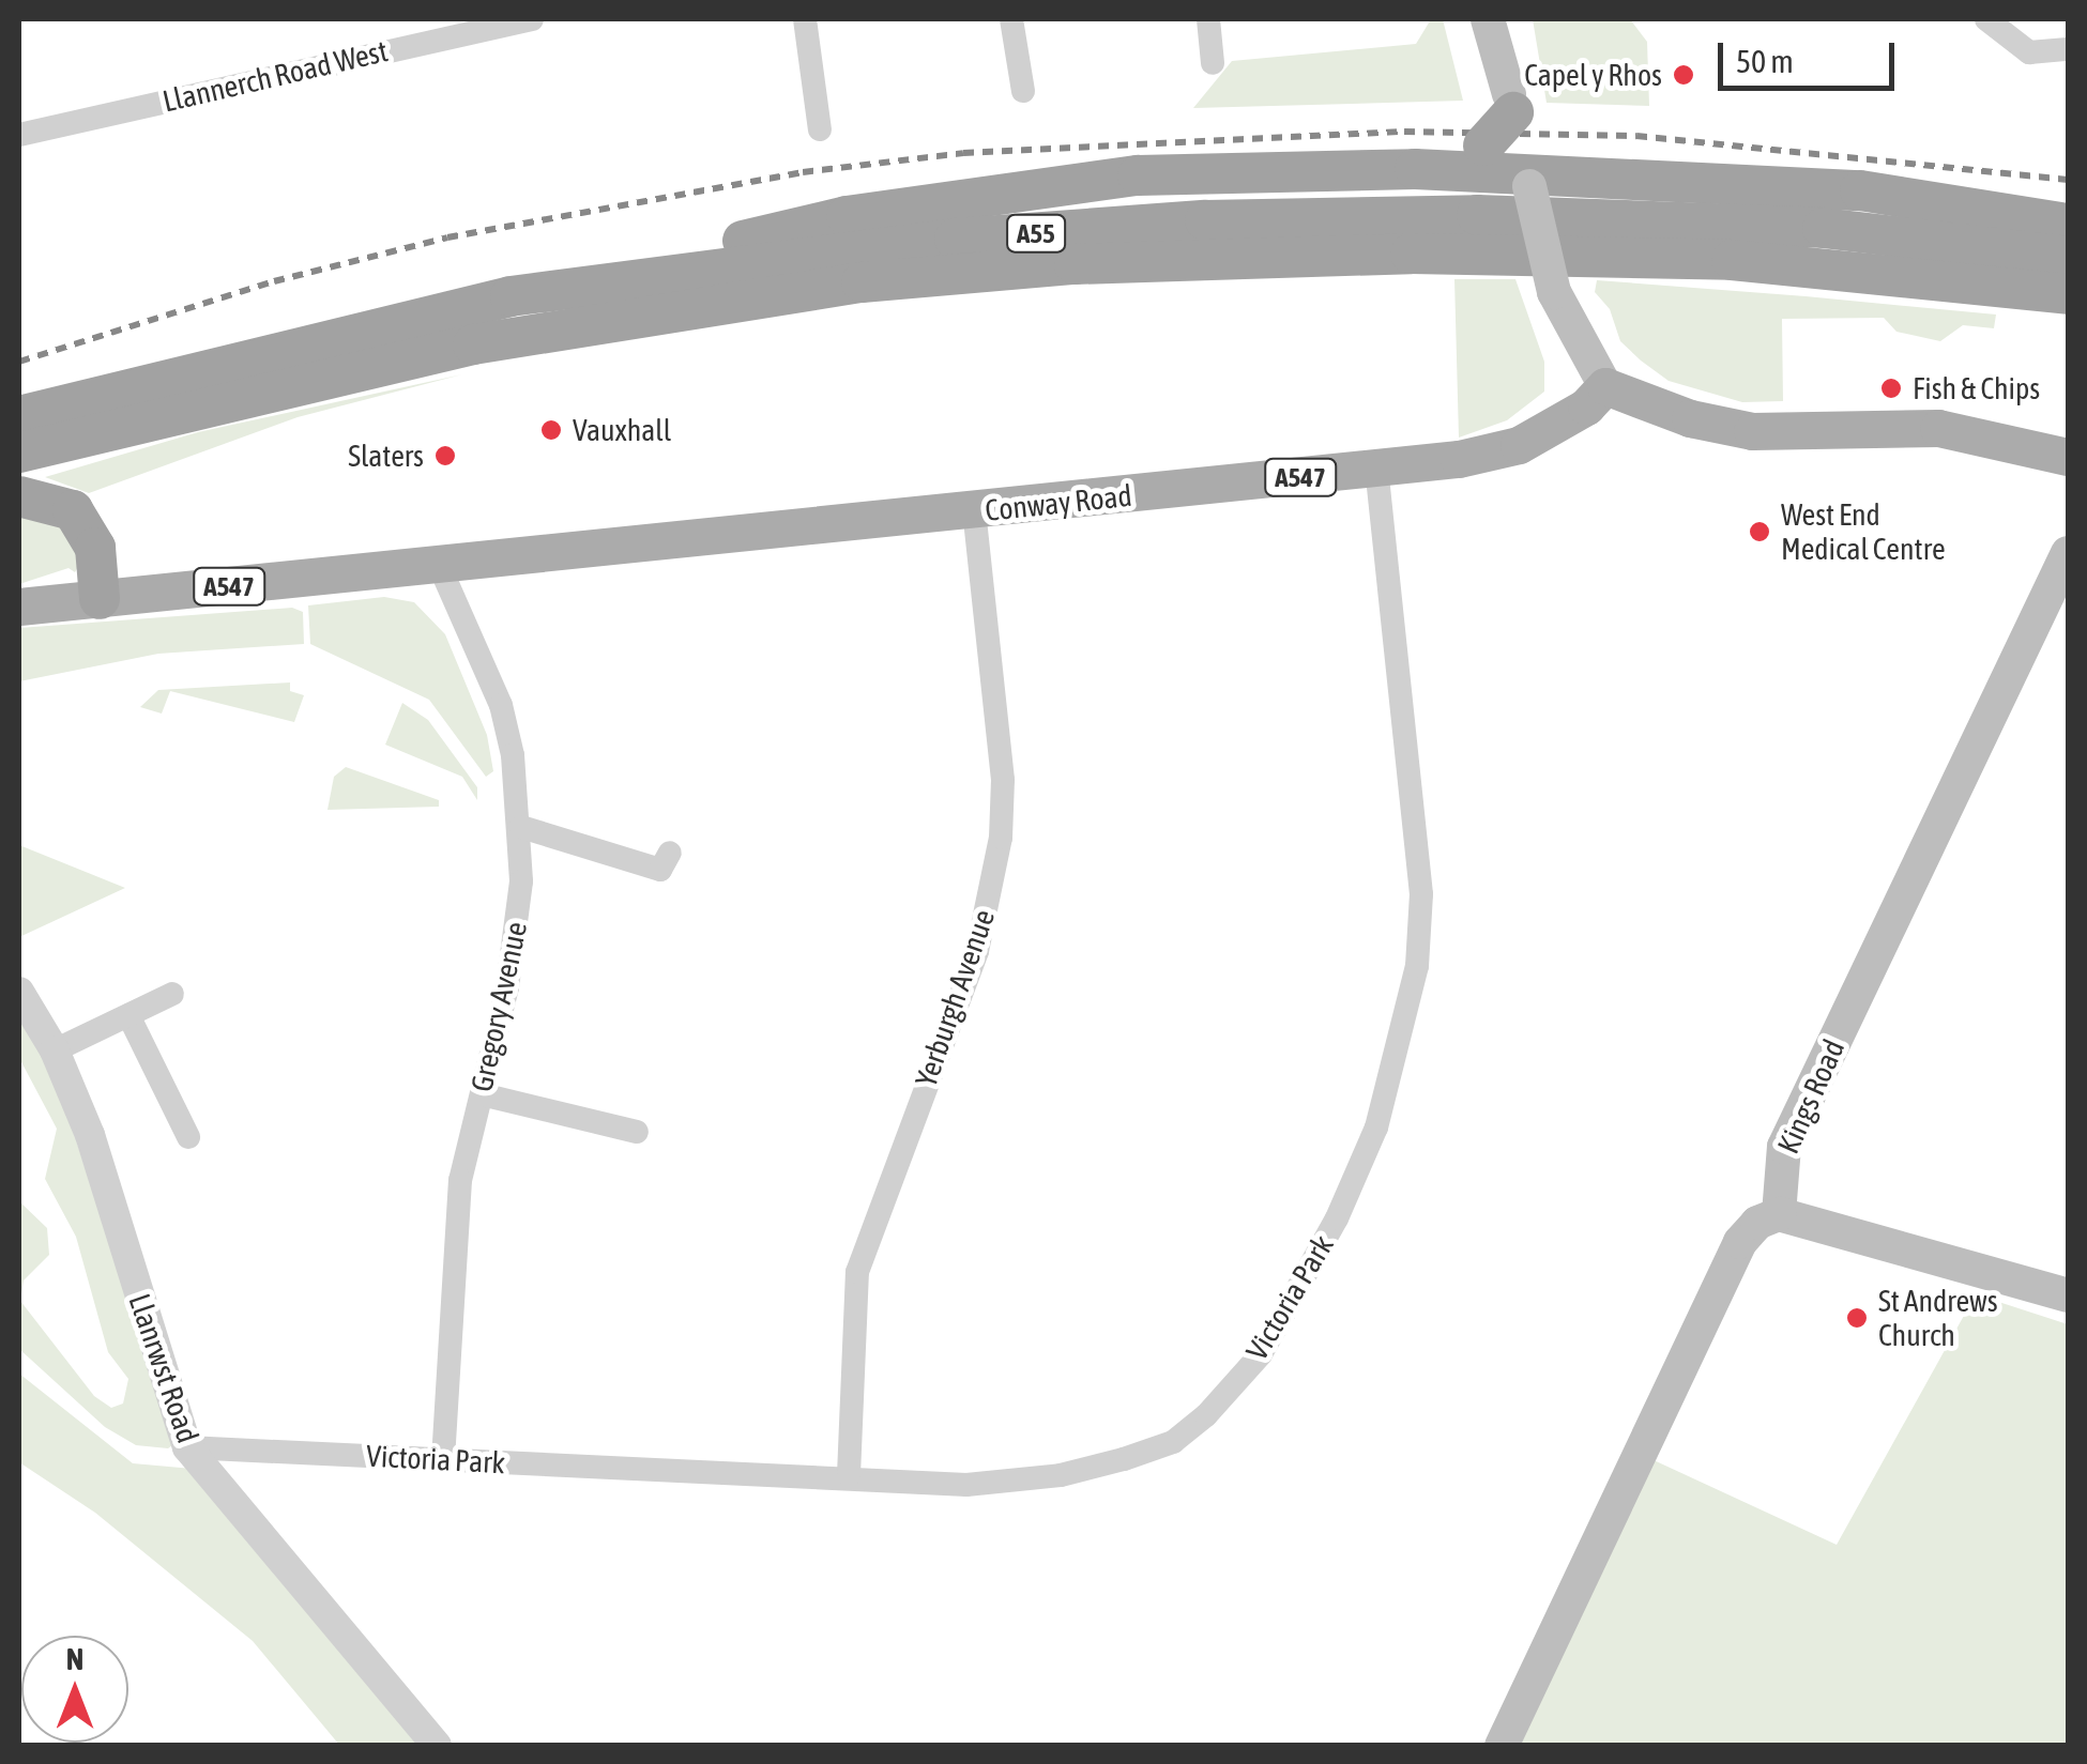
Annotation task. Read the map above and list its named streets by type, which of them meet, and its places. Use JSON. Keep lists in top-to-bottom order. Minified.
{"streets":{"highway":["A55"],"main road":["A547","Conway Road","Kings Road"],"street":["Llannerch Road West","Yerburgh Avenue","Gregory Avenue","Victoria Park","Llanrwst Road"]},"crossings":[["Conway Road","Yerburgh Avenue"],["Conway Road","Gregory Avenue"],["Conway Road","Victoria Park"],["Yerburgh Avenue","Victoria Park"],["Gregory Avenue","Victoria Park"],["Victoria Park","Llanrwst Road"]],"places":["Capel y Rhos","Fish & Chips","Vauxhall","Slaters","West End Medical Centre","St Andrews Church"],"scale_bar":"50 m","north":"top"}
